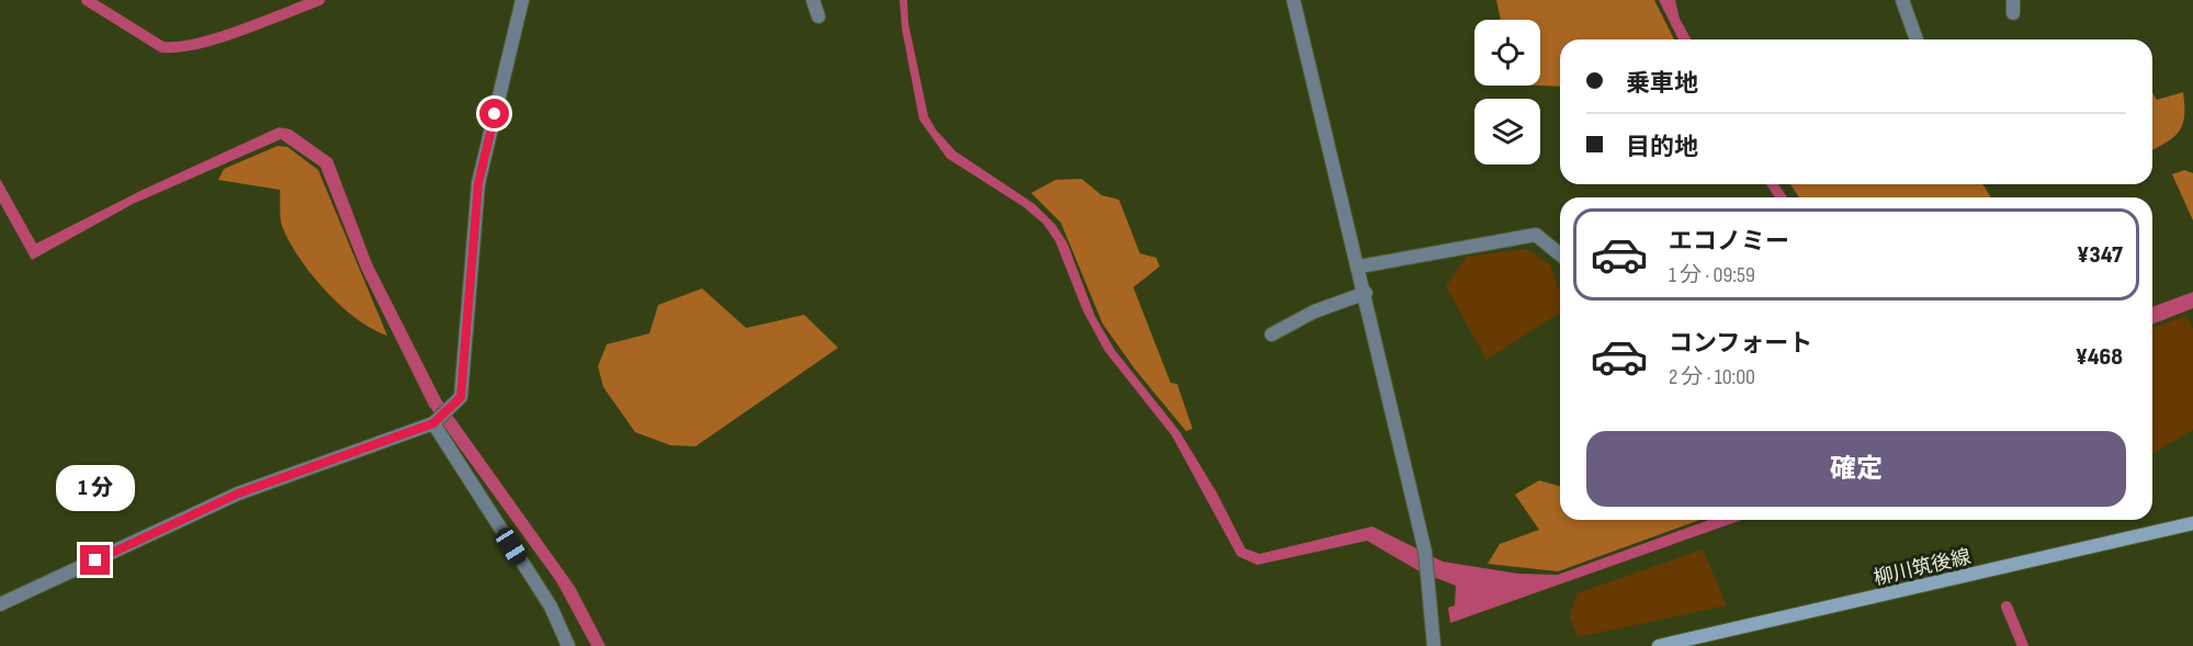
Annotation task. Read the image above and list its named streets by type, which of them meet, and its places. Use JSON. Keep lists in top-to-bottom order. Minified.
{"streets":{"main road":["柳川筑後線"]},"page":{"banner":["乗車地","目的地"],"list":[{"name":"エコノミー","note":"1 分 · 09:59","value":"¥347"},{"name":"コンフォート","note":"2 分 · 10:00","value":"¥468"}],"buttons":"確定","bubble":"1 分"}}
